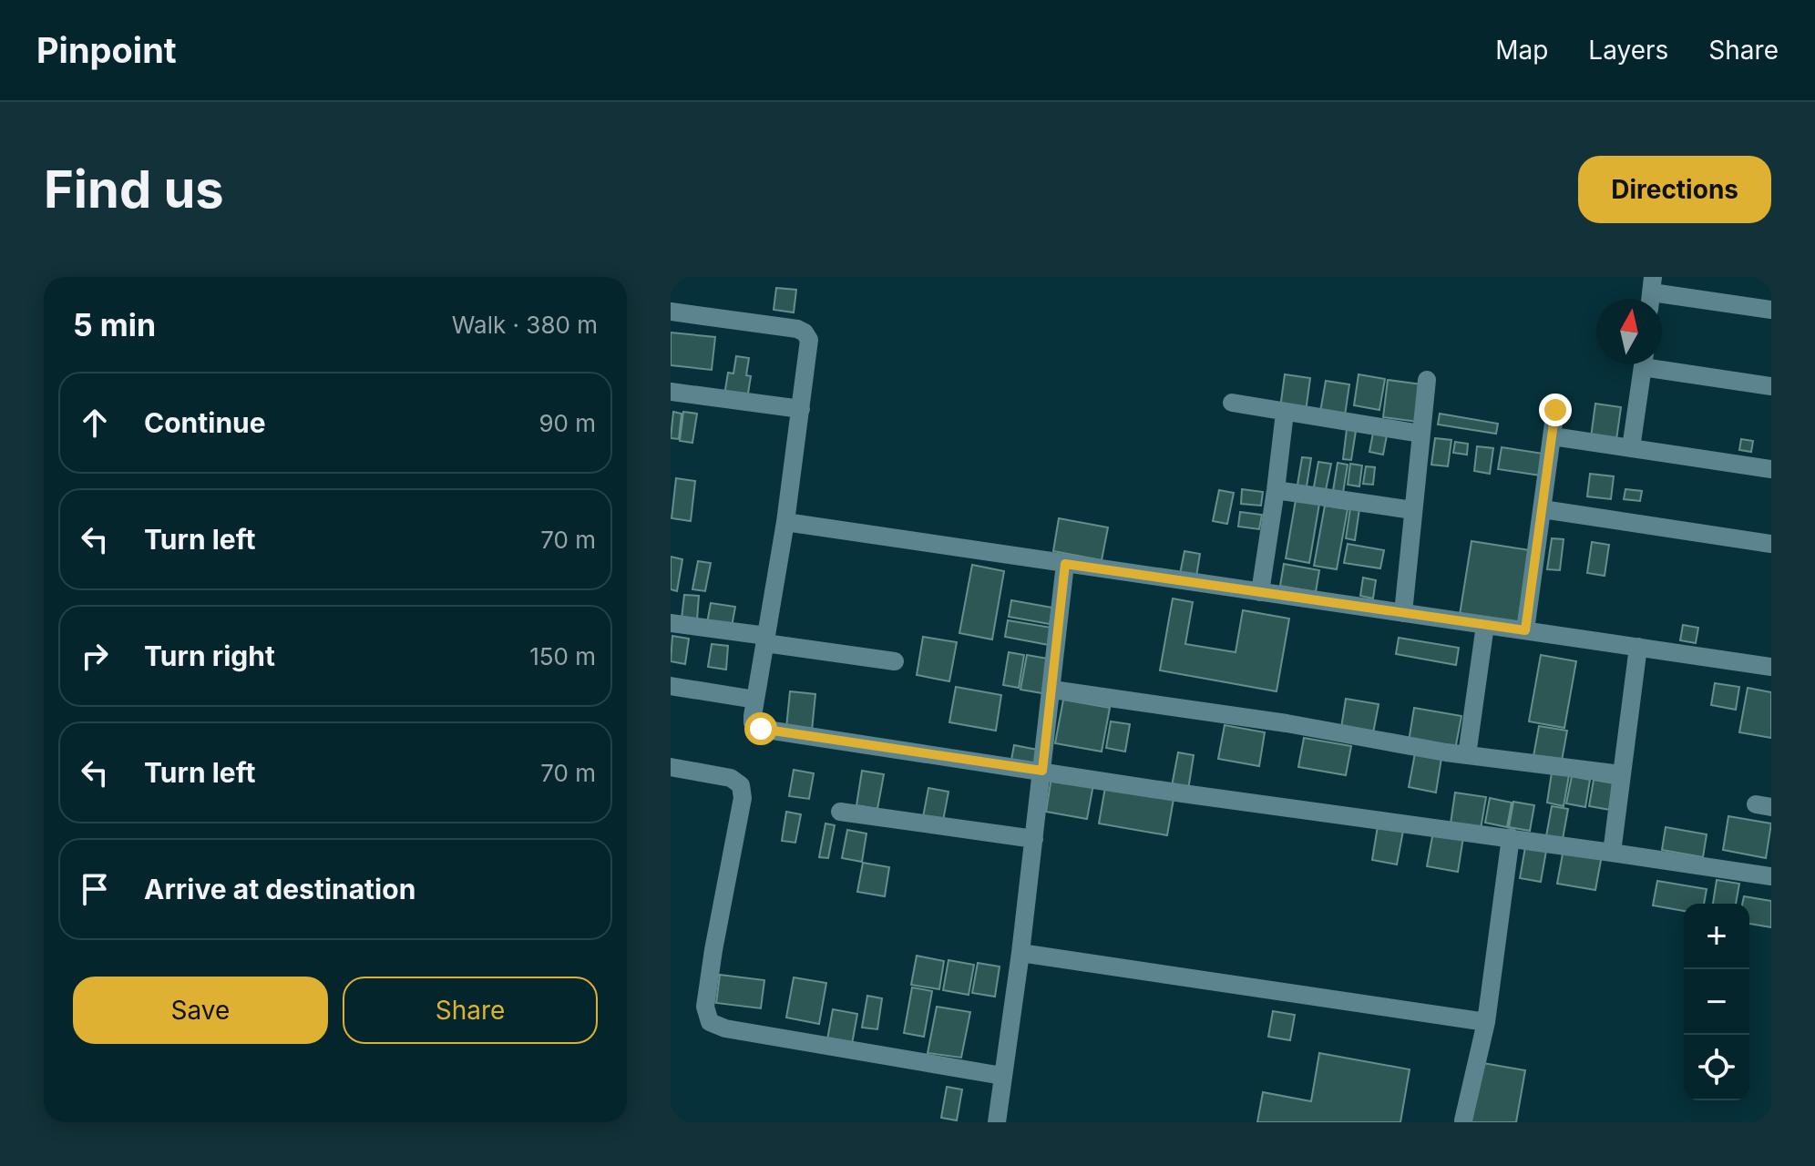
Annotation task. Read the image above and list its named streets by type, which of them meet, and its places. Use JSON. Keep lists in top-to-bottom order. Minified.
{"north":"top","page":{"header":"Pinpoint","nav":["Map","Layers","Share"],"buttons":["Directions",["Save","Share"]],"title":"Find us","heading":["5 min","Walk · 380 m"],"list":[["Continue","90 m"],["Turn left","70 m"],["Turn right","150 m"],["Turn left","70 m"],"Arrive at destination"],"map_buttons":["+","−"]}}
